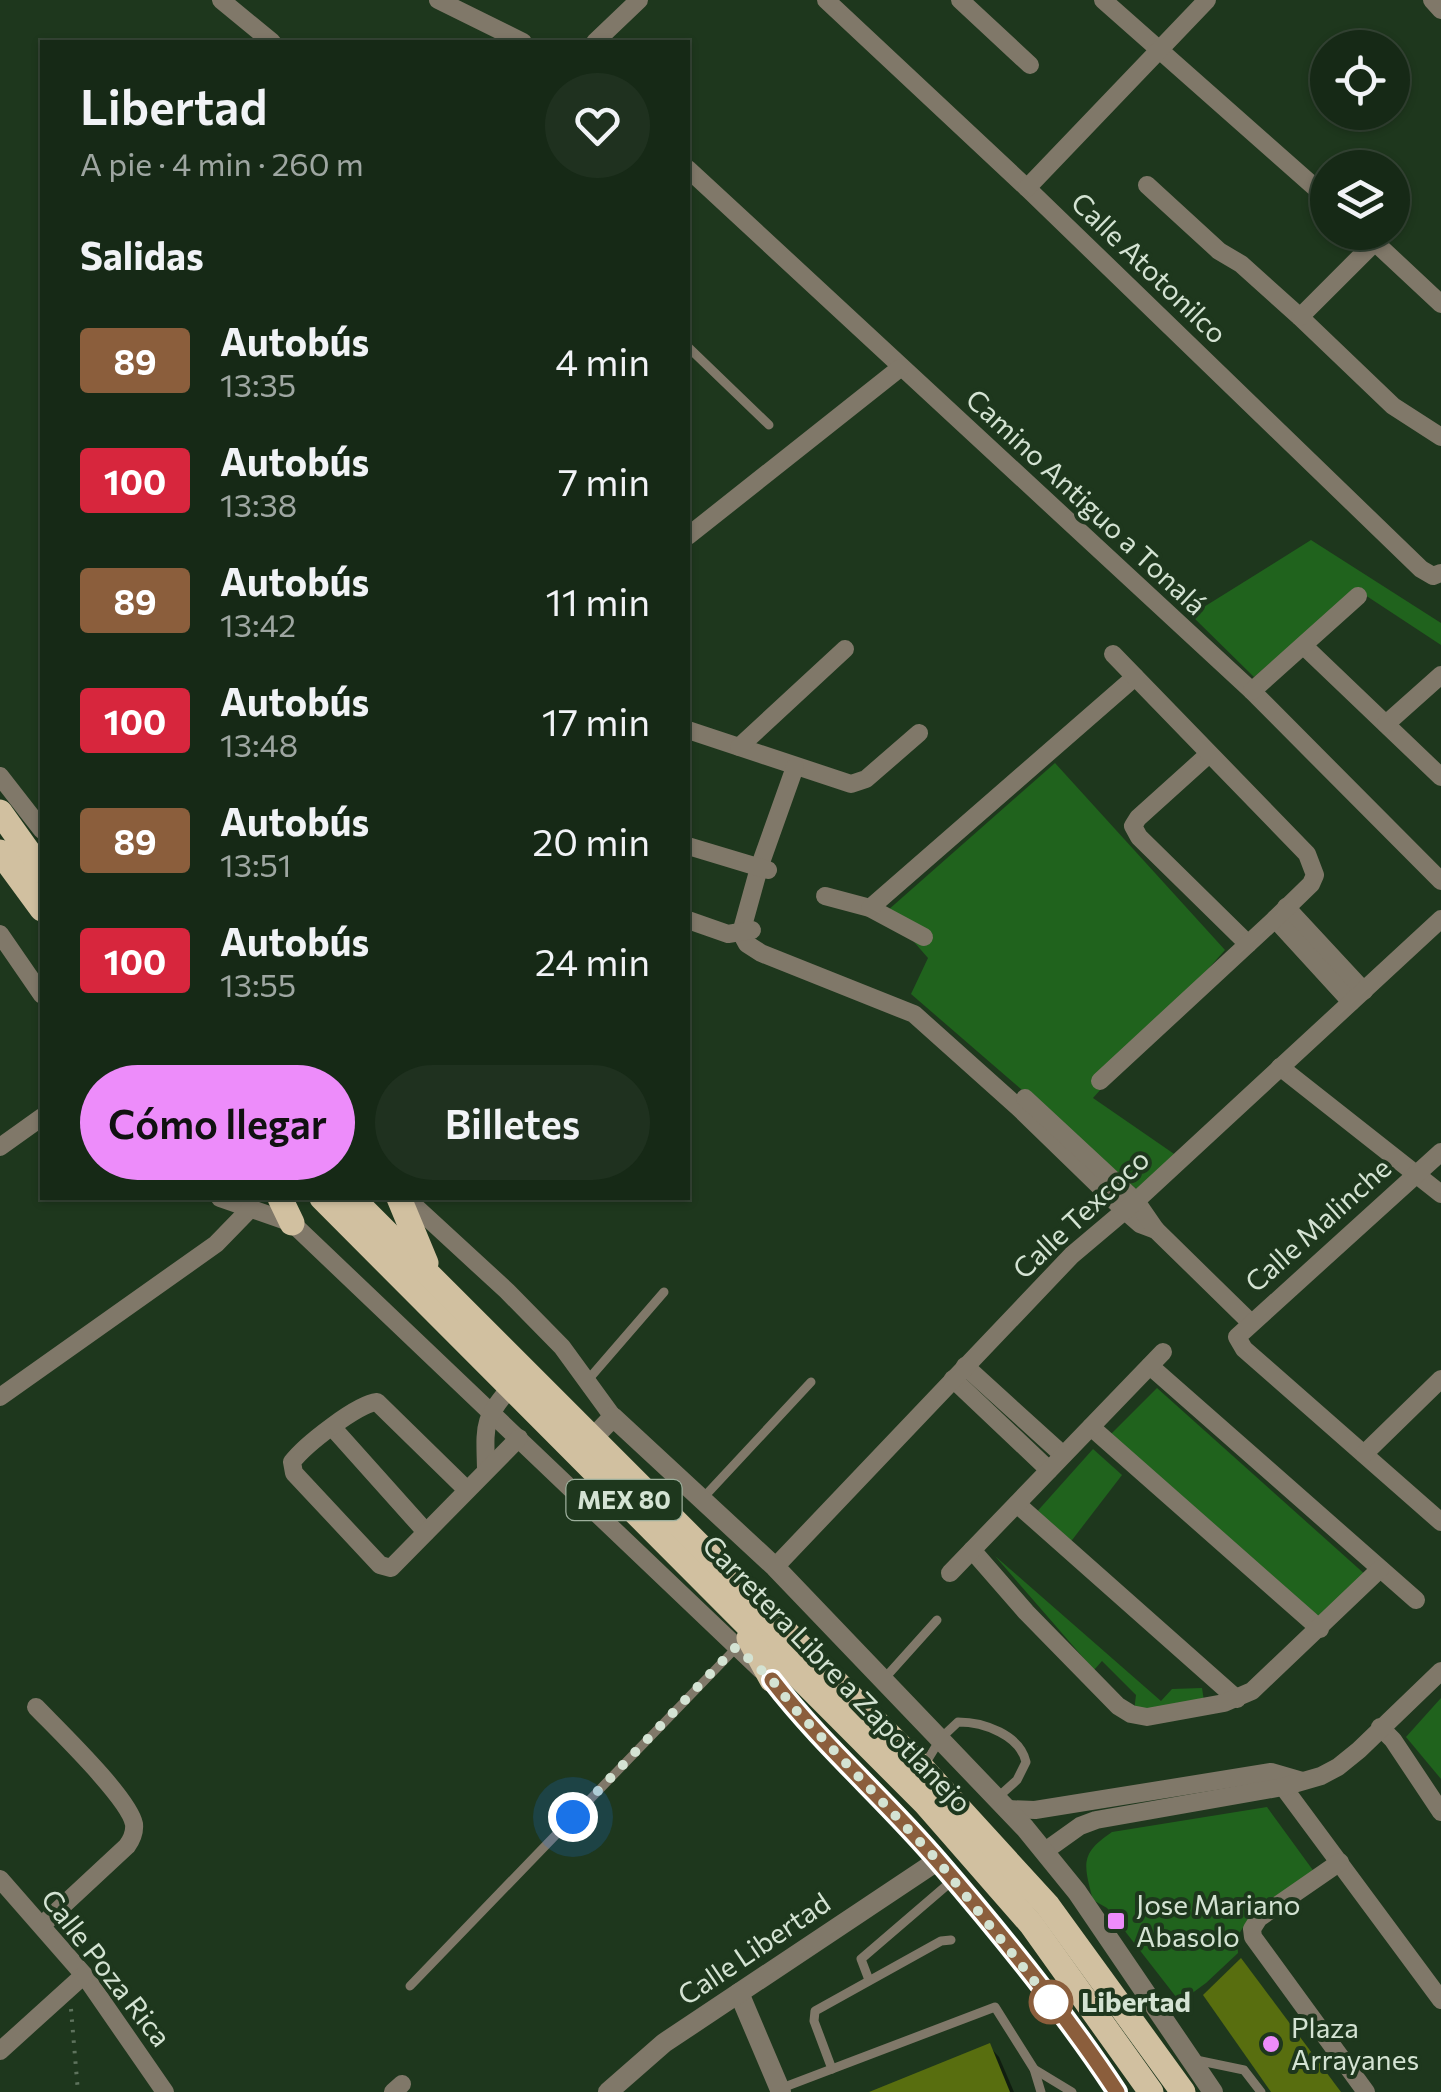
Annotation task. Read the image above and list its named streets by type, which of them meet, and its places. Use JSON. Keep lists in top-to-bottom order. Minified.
{"streets":{"main road":["MEX 80","Carretera Libre a Zapotlanejo"],"street":["Calle Atotonilco","Camino Antiguo a Tonalá","Calle Texcoco","Calle Malinche","Calle Libertad","Calle Poza Rica"]},"crossings":[["Calle Texcoco","Carretera Libre a Zapotlanejo"],["Carretera Libre a Zapotlanejo","Calle Libertad"]],"places":{"transit":["Jose Mariano Abasolo"],"other":["Libertad","Plaza Arrayanes"]},"lines":["bus line 89"],"page":{"heading":[["Libertad","A pie · 4 min · 260 m"],"Salidas"],"list":[{"mark":"89","name":"Autobús","note":"13:35","value":"4 min"},{"mark":"100","name":"Autobús","note":"13:38","value":"7 min"},{"mark":"89","name":"Autobús","note":"13:42","value":"11 min"},{"mark":"100","name":"Autobús","note":"13:48","value":"17 min"},{"mark":"89","name":"Autobús","note":"13:51","value":"20 min"},{"mark":"100","name":"Autobús","note":"13:55","value":"24 min"}],"buttons":["Cómo llegar","Billetes"]}}
